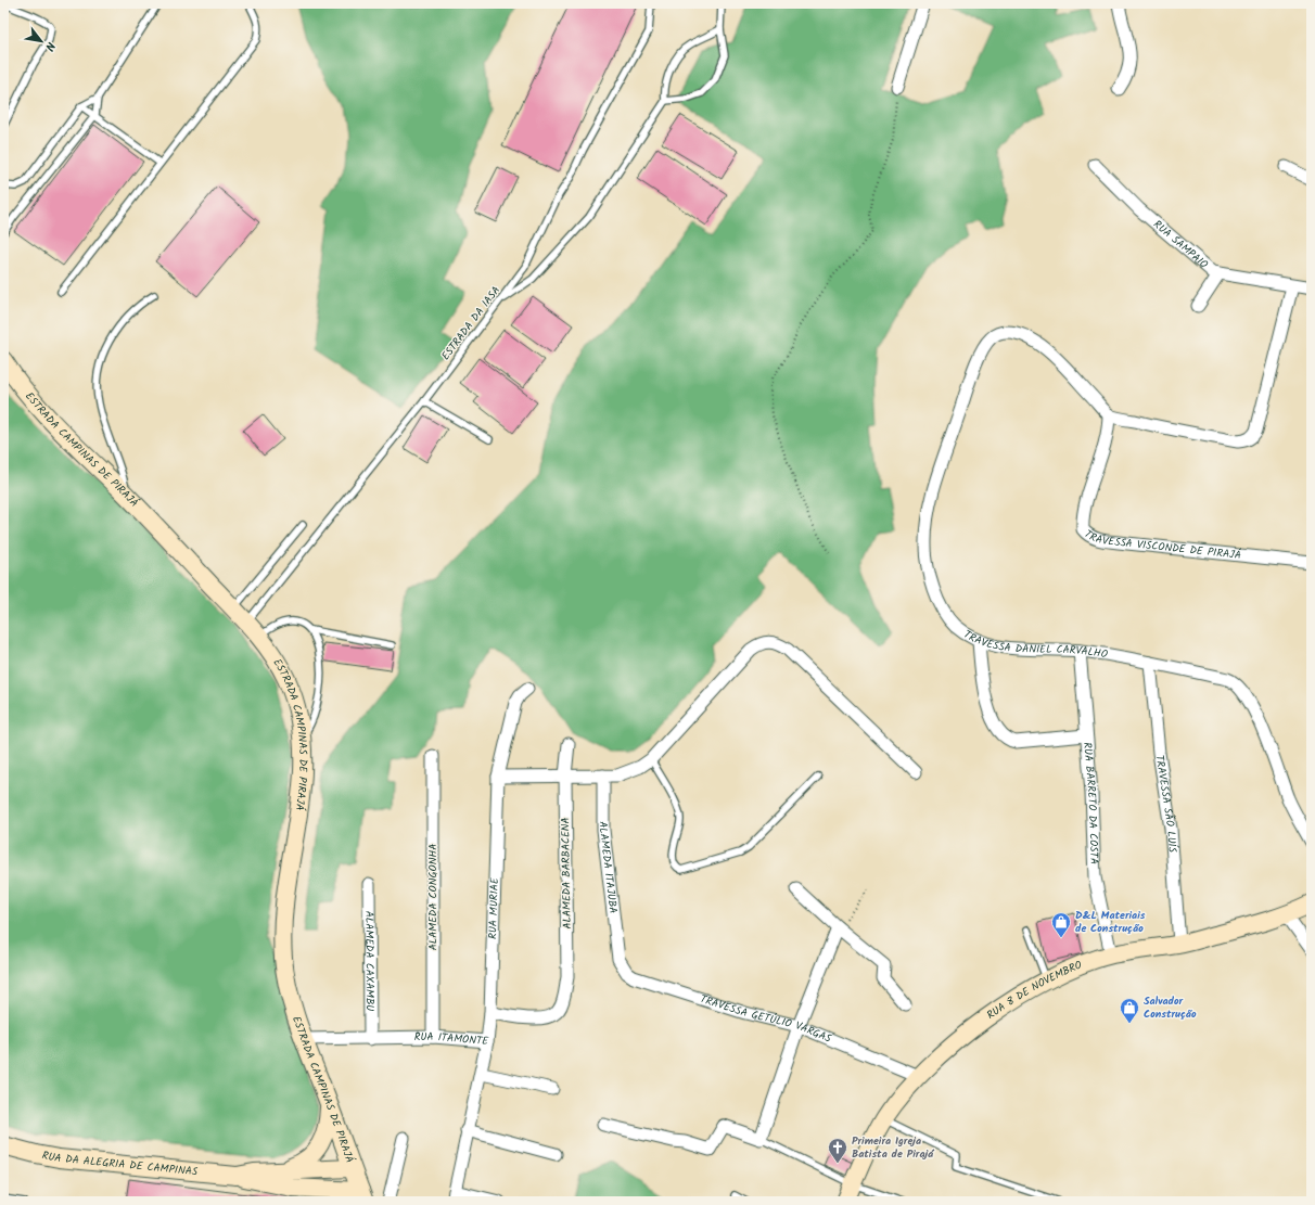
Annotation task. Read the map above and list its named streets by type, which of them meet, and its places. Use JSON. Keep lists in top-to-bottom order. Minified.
{"streets":{"main road":["ESTRADA CAMPINAS DE PIRAJÁ","RUA 8 DE NOVEMBRO","RUA DA ALEGRIA DE CAMPINAS"],"street":["RUA SAMPAIO","TRAVESSA VISCONDE DE PIRAJÁ","TRAVESSA DANIEL CARVALHO","RUA BARRETO DA COSTA","TRAVESSA SÃO LUÍS","ALAMEDA ITAJUBA","ALAMEDA BARBACENA","ALAMEDA CONGONHA","RUA MURIAE","ALAMEDA CAXAMBU","TRAVESSA GETÚLIO VARGAS","RUA ITAMONTE"],"lane":["ESTRADA DA IASA"]},"crossings":[["ESTRADA DA IASA","ESTRADA CAMPINAS DE PIRAJÁ"],["ESTRADA CAMPINAS DE PIRAJÁ","RUA ITAMONTE"],["ESTRADA CAMPINAS DE PIRAJÁ","RUA DA ALEGRIA DE CAMPINAS"],["TRAVESSA VISCONDE DE PIRAJÁ","TRAVESSA DANIEL CARVALHO"],["TRAVESSA DANIEL CARVALHO","RUA BARRETO DA COSTA"],["TRAVESSA DANIEL CARVALHO","TRAVESSA SÃO LUÍS"],["RUA BARRETO DA COSTA","RUA 8 DE NOVEMBRO"],["TRAVESSA SÃO LUÍS","RUA 8 DE NOVEMBRO"],["ALAMEDA ITAJUBA","TRAVESSA GETÚLIO VARGAS"],["ALAMEDA BARBACENA","RUA MURIAE"],["ALAMEDA CONGONHA","RUA ITAMONTE"],["RUA MURIAE","RUA ITAMONTE"],["ALAMEDA CAXAMBU","RUA ITAMONTE"],["RUA 8 DE NOVEMBRO","TRAVESSA GETÚLIO VARGAS"]],"places":{"shop":["D&L Materiais de Construção","Salvador Construção"],"church":["Primeira Igreja Batista de Pirajá"]},"north":"bottom right"}
